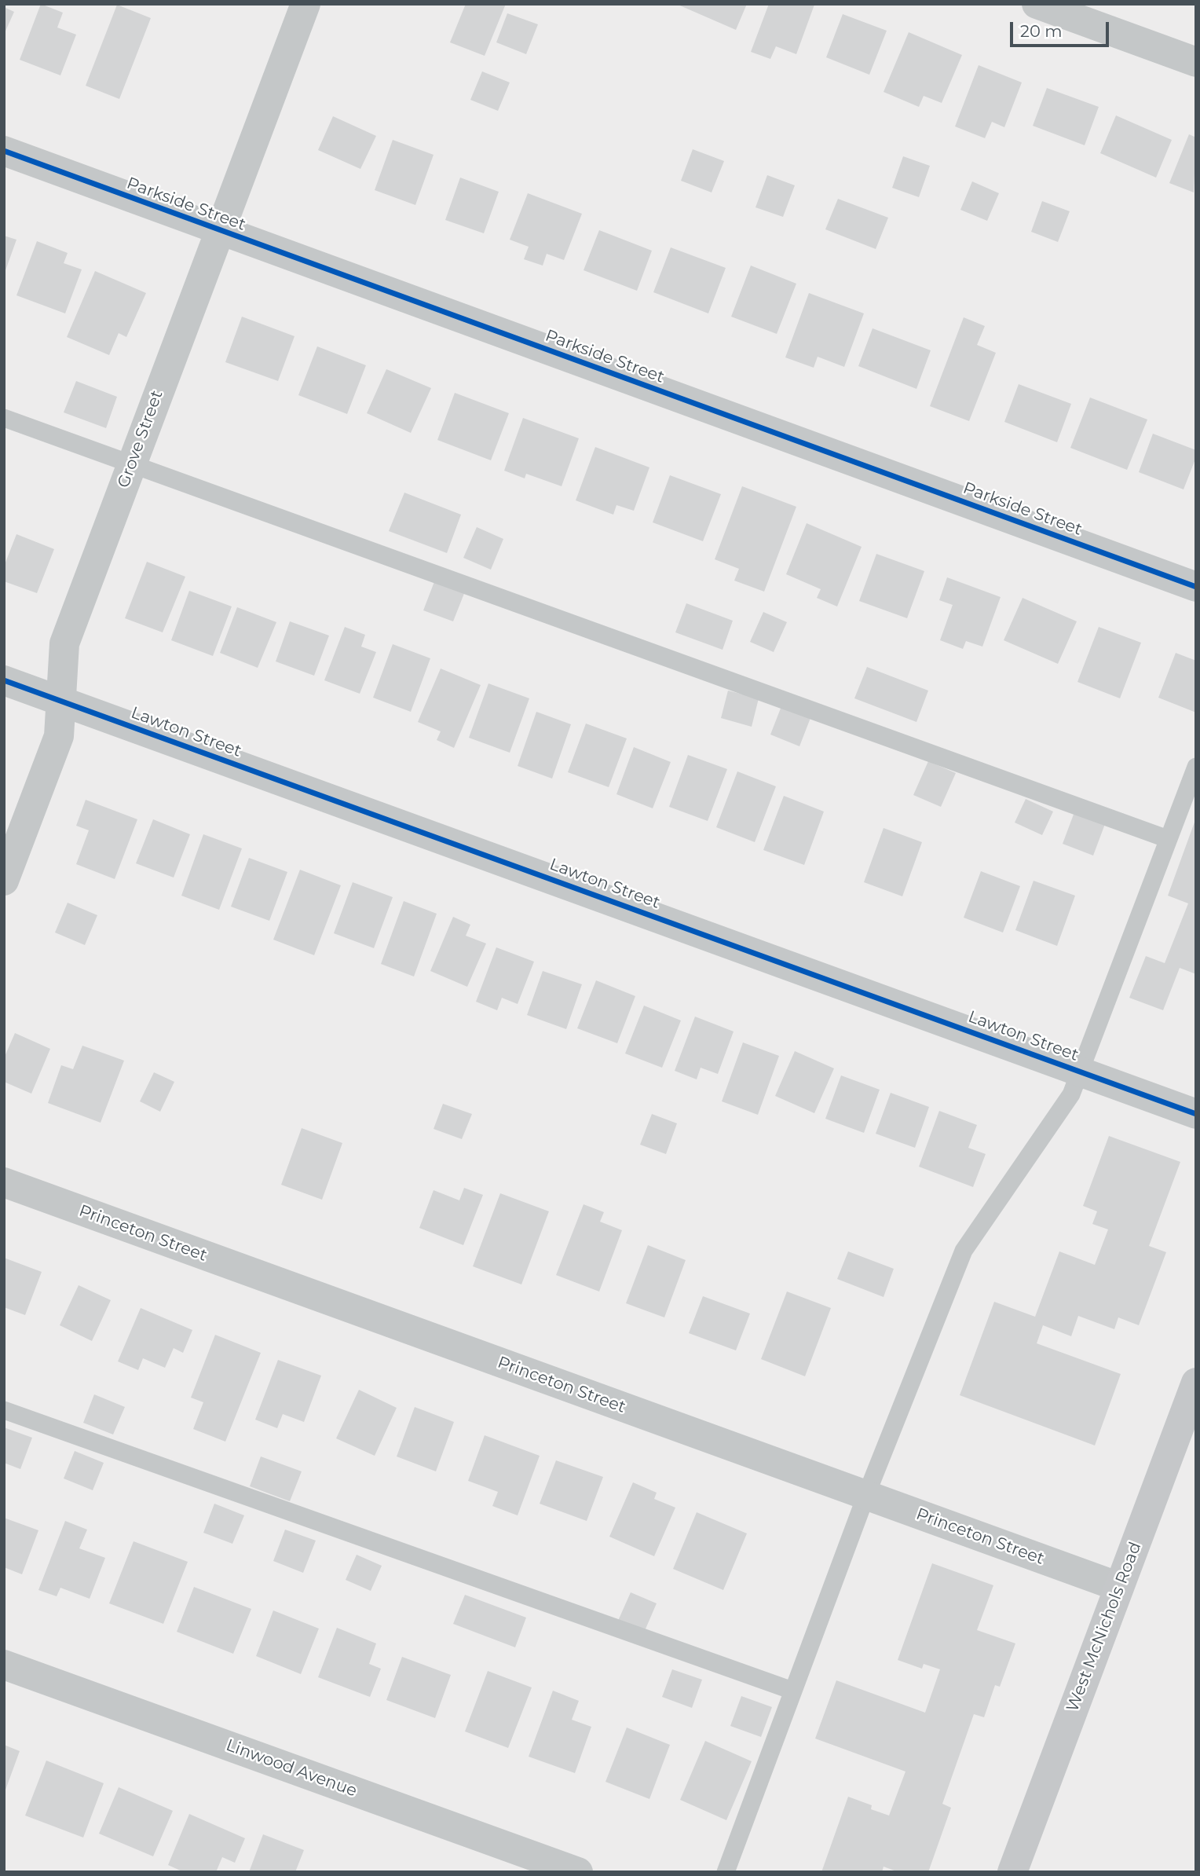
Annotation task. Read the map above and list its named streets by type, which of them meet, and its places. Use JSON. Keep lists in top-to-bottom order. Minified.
{"streets":{"main road":["West McNichols Road"],"street":["Parkside Street","Grove Street","Lawton Street","Princeton Street","Linwood Avenue"]},"crossings":[["Parkside Street","Grove Street"],["Grove Street","Lawton Street"],["Princeton Street","West McNichols Road"]],"scale_bar":"20 m"}
